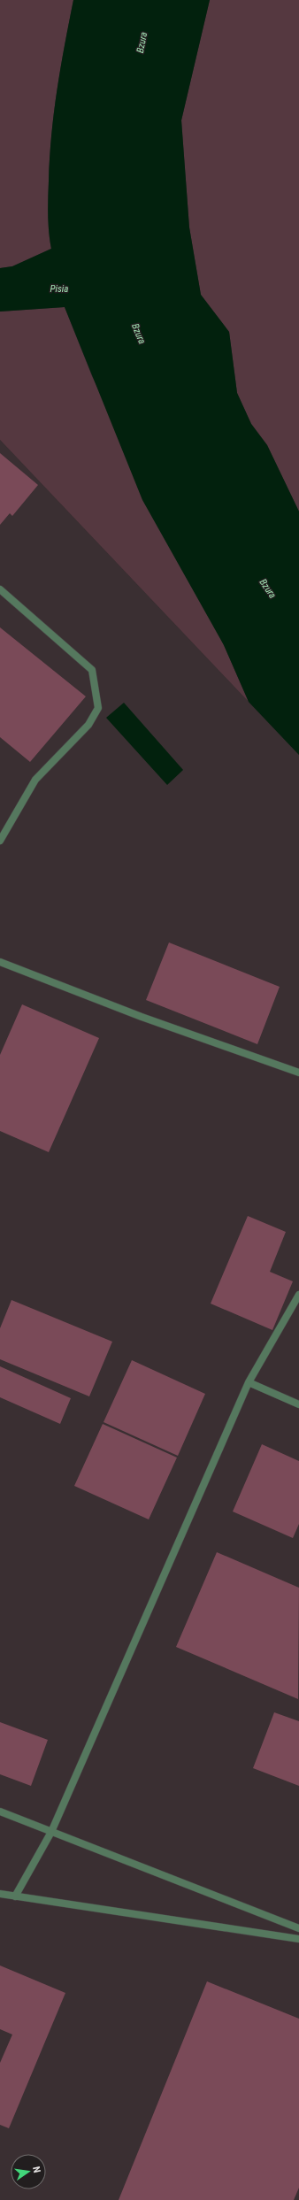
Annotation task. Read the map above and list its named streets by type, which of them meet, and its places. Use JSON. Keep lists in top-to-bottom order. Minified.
{"water":["Bzura","Pisia"],"north":"right"}
